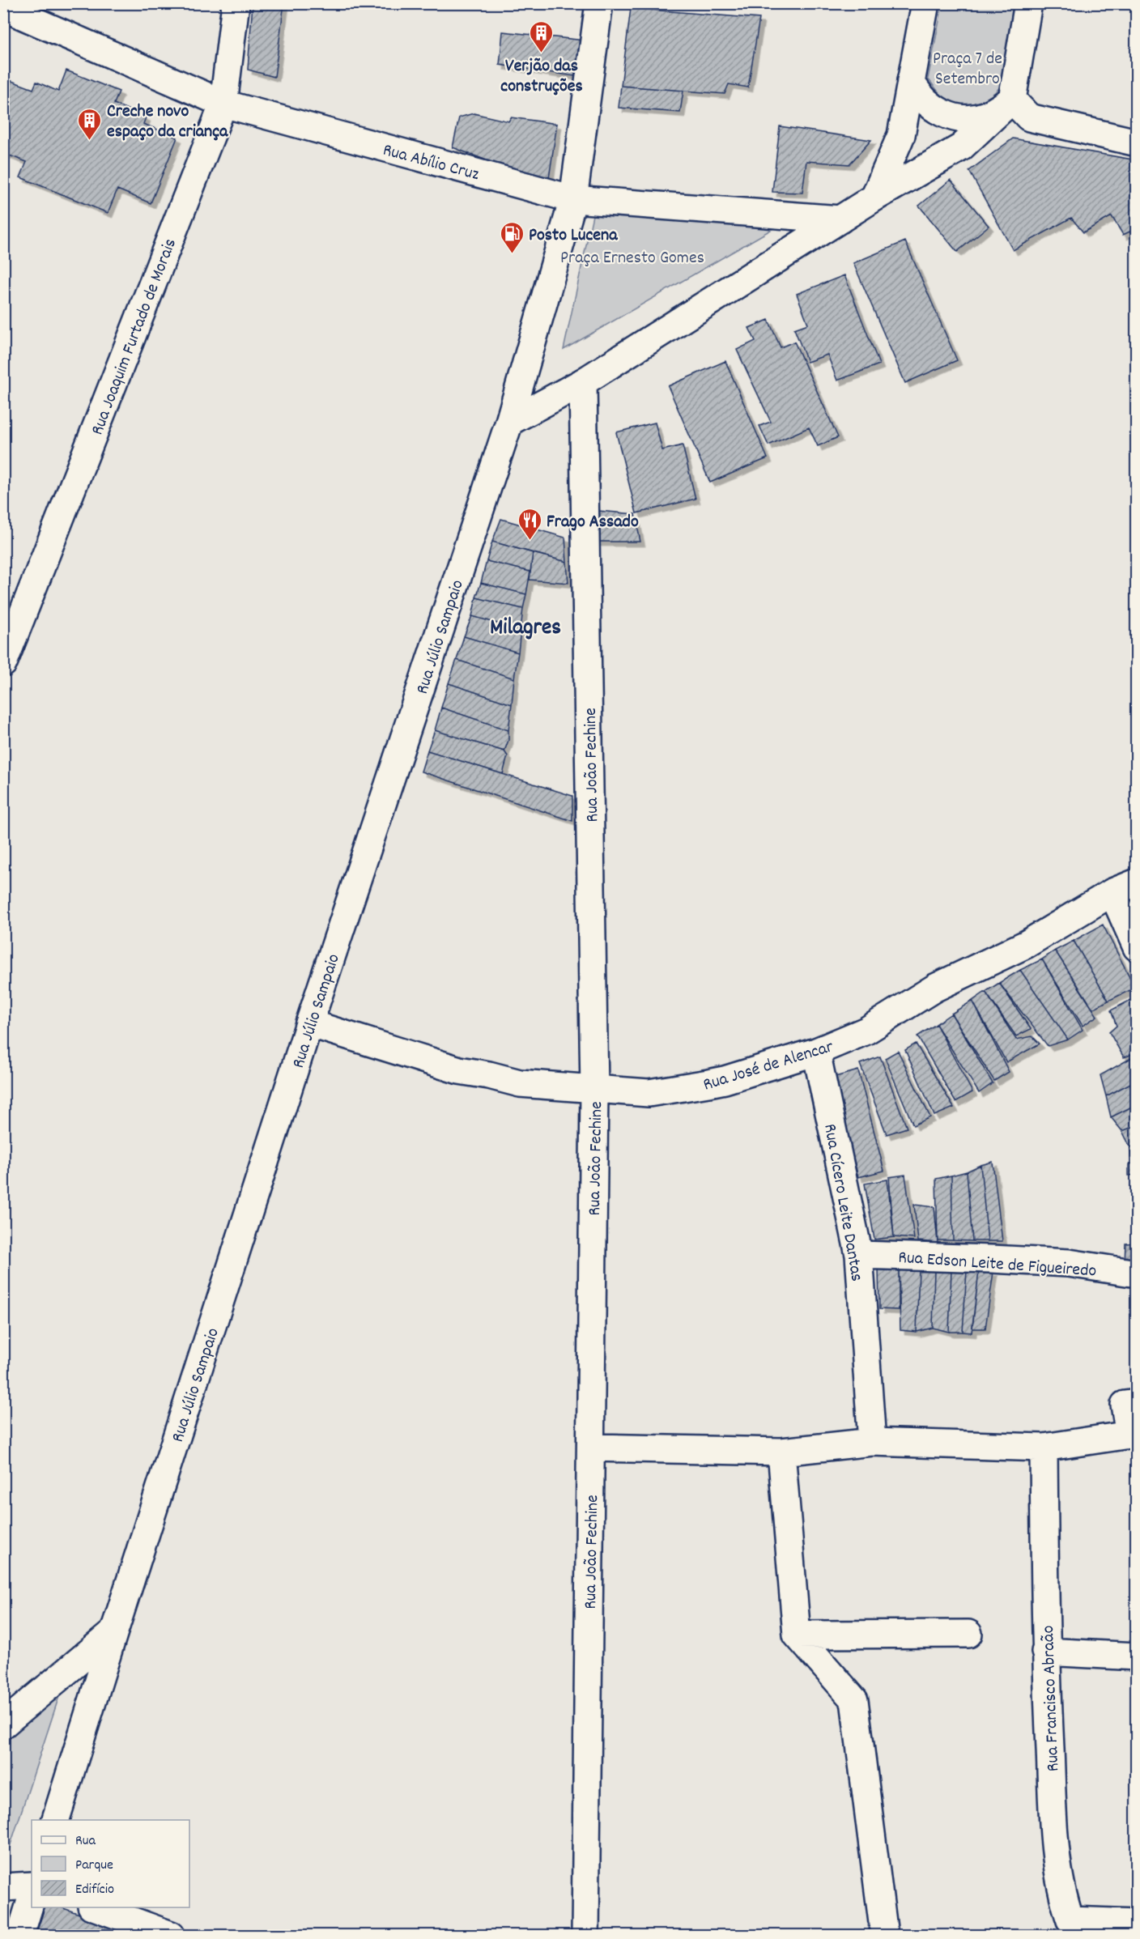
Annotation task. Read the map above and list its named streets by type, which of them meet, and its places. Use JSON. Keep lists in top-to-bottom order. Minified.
{"streets":{"street":["Rua Abílio Cruz","Rua Joaquim Furtado de Morais","Rua Júlio Sampaio","Rua João Fechine","Rua José de Alencar","Rua Cícero Leite Dantas","Rua Edson Leite de Figueiredo","Rua Francisco Abraão"]},"crossings":[["Rua Abílio Cruz","Rua Joaquim Furtado de Morais"],["Rua Abílio Cruz","Rua Júlio Sampaio"],["Rua Júlio Sampaio","Rua José de Alencar"],["Rua João Fechine","Rua José de Alencar"],["Rua José de Alencar","Rua Cícero Leite Dantas"],["Rua Cícero Leite Dantas","Rua Edson Leite de Figueiredo"]],"districts":["Milagres"],"parks":["Praça 7 de Setembro","Praça Ernesto Gomes"],"places":{"building":["Verjão das construções","Creche novo espaço da criança"],"fuel station":["Posto Lucena"],"restaurant":["Frago Assado"]},"legend":["Rua","Parque","Edifício"]}
